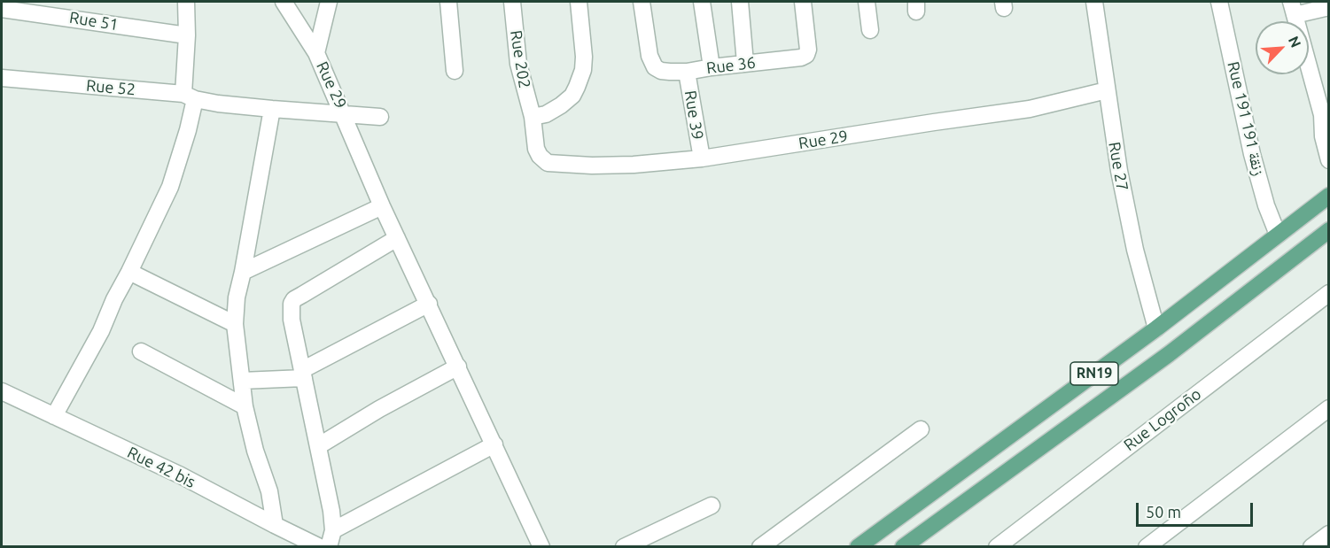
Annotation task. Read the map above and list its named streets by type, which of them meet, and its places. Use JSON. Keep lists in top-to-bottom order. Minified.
{"streets":{"main road":["RN19"],"street":["Rue 51","Rue 202","Rue 36","Rue 29","Rue 52","Rue 39","Rue 191 زنقة 191","Rue 27","Rue Logroño","Rue 42 bis"]},"crossings":[["Rue 202","Rue 29"],["Rue 36","Rue 39"],["Rue 29","Rue 52"],["Rue 29","Rue 39"],["Rue 29","Rue 27"],["Rue 191 زنقة 191","RN19"],["Rue 27","RN19"]],"scale_bar":"50 m","north":"top right"}
